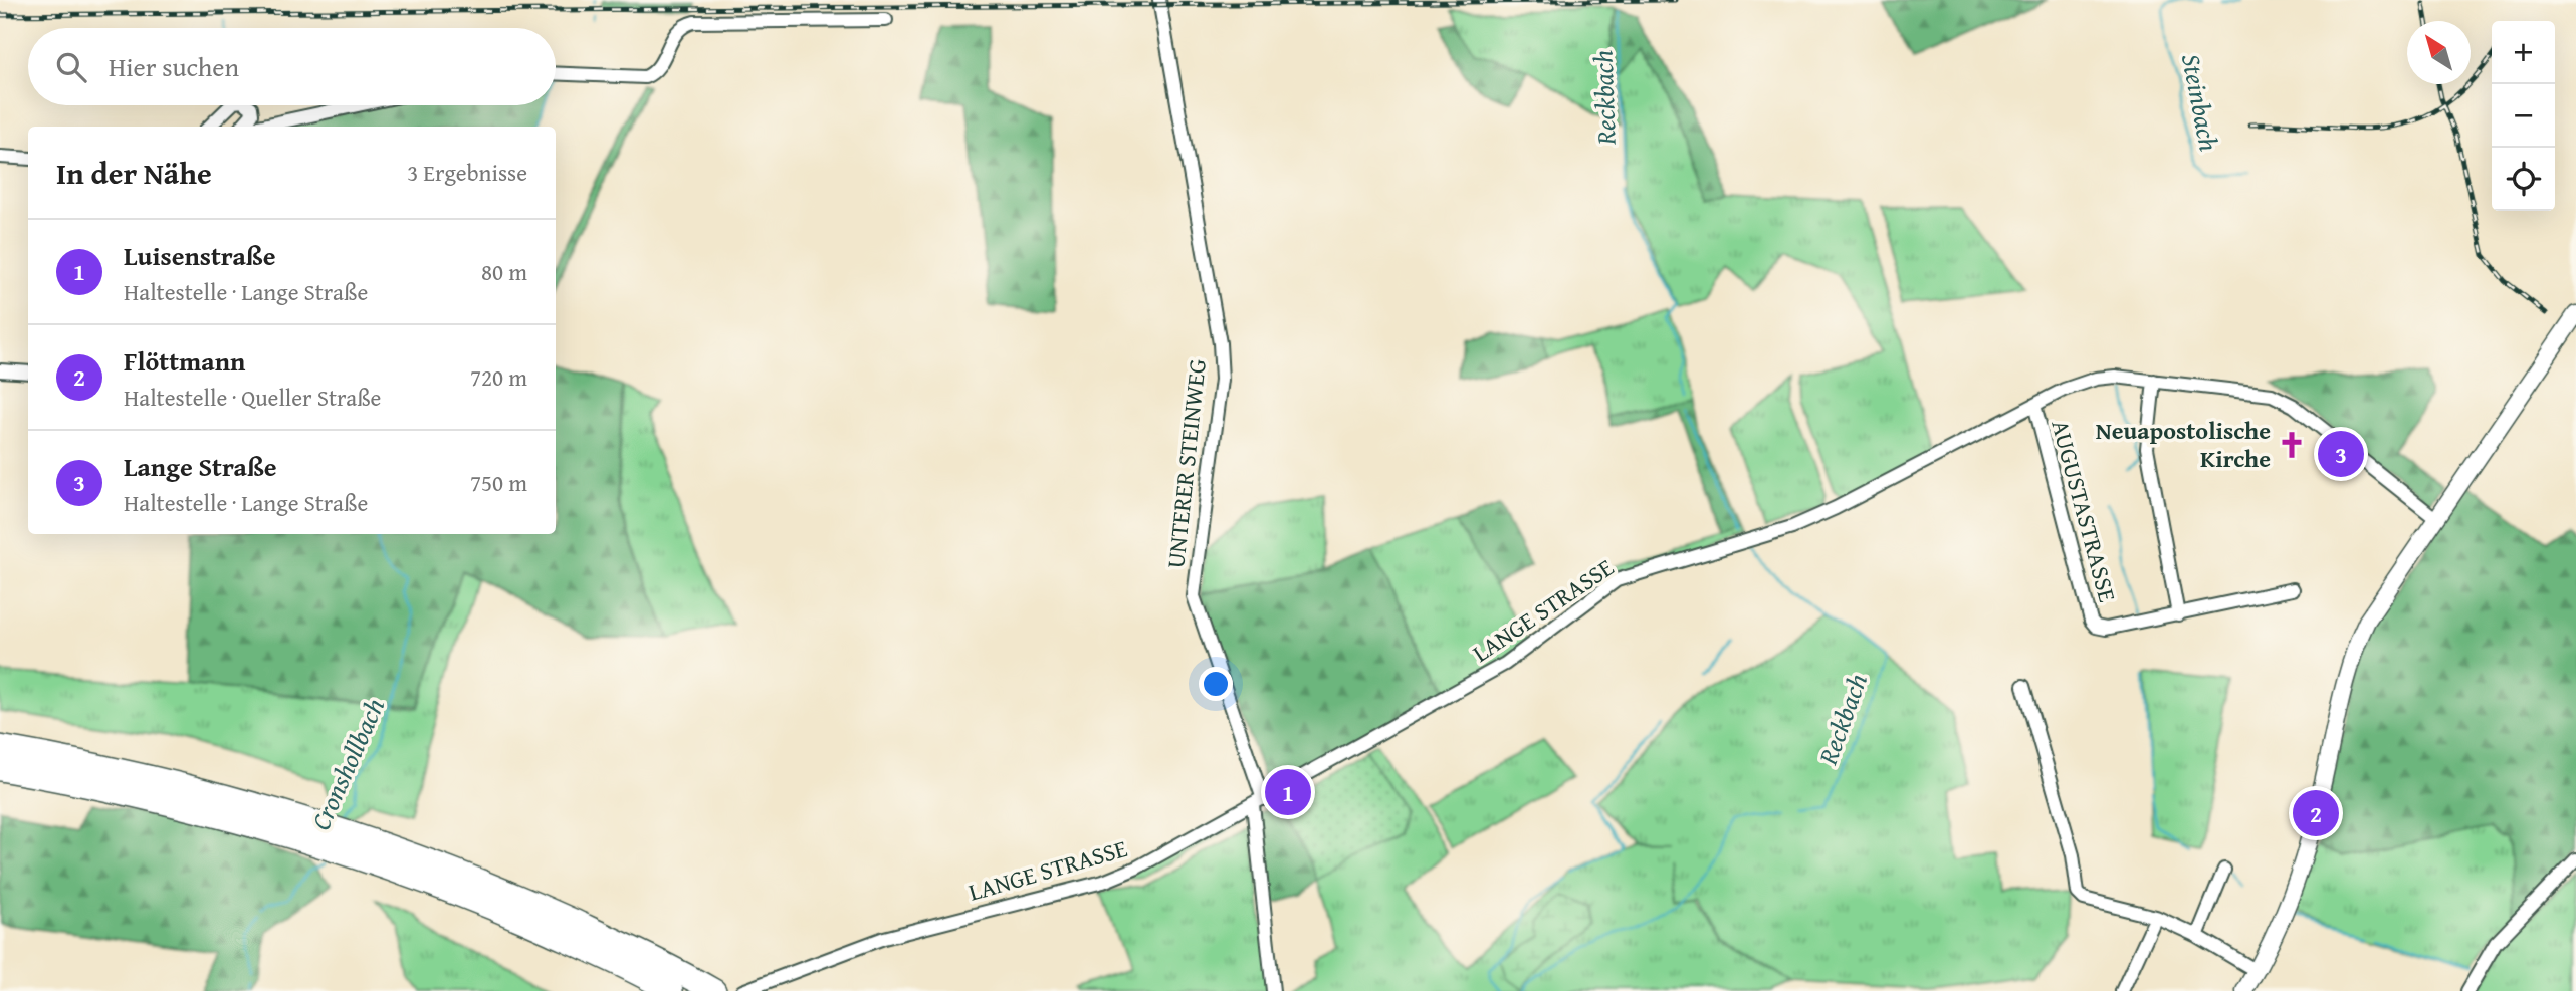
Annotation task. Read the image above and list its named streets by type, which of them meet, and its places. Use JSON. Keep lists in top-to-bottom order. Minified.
{"streets":{"street":["UNTERER STEINWEG","AUGUSTASTRASSE","LANGE STRASSE"]},"crossings":[["UNTERER STEINWEG","LANGE STRASSE"],["AUGUSTASTRASSE","LANGE STRASSE"]],"water":["Reckbach","Steinbach","Cronshollbach"],"places":{"church":["Neuapostolische Kirche"]},"north":"top left","page":{"map_buttons":["+","−"],"search":"Hier suchen","heading":["In der Nähe","3 Ergebnisse"],"list":[{"mark":"1","name":"Luisenstraße","note":"Haltestelle · Lange Straße","value":"80 m"},{"mark":"2","name":"Flöttmann","note":"Haltestelle · Queller Straße","value":"720 m"},{"mark":"3","name":"Lange Straße","note":"Haltestelle · Lange Straße","value":"750 m"}],"pins":["3","1","2"]}}
